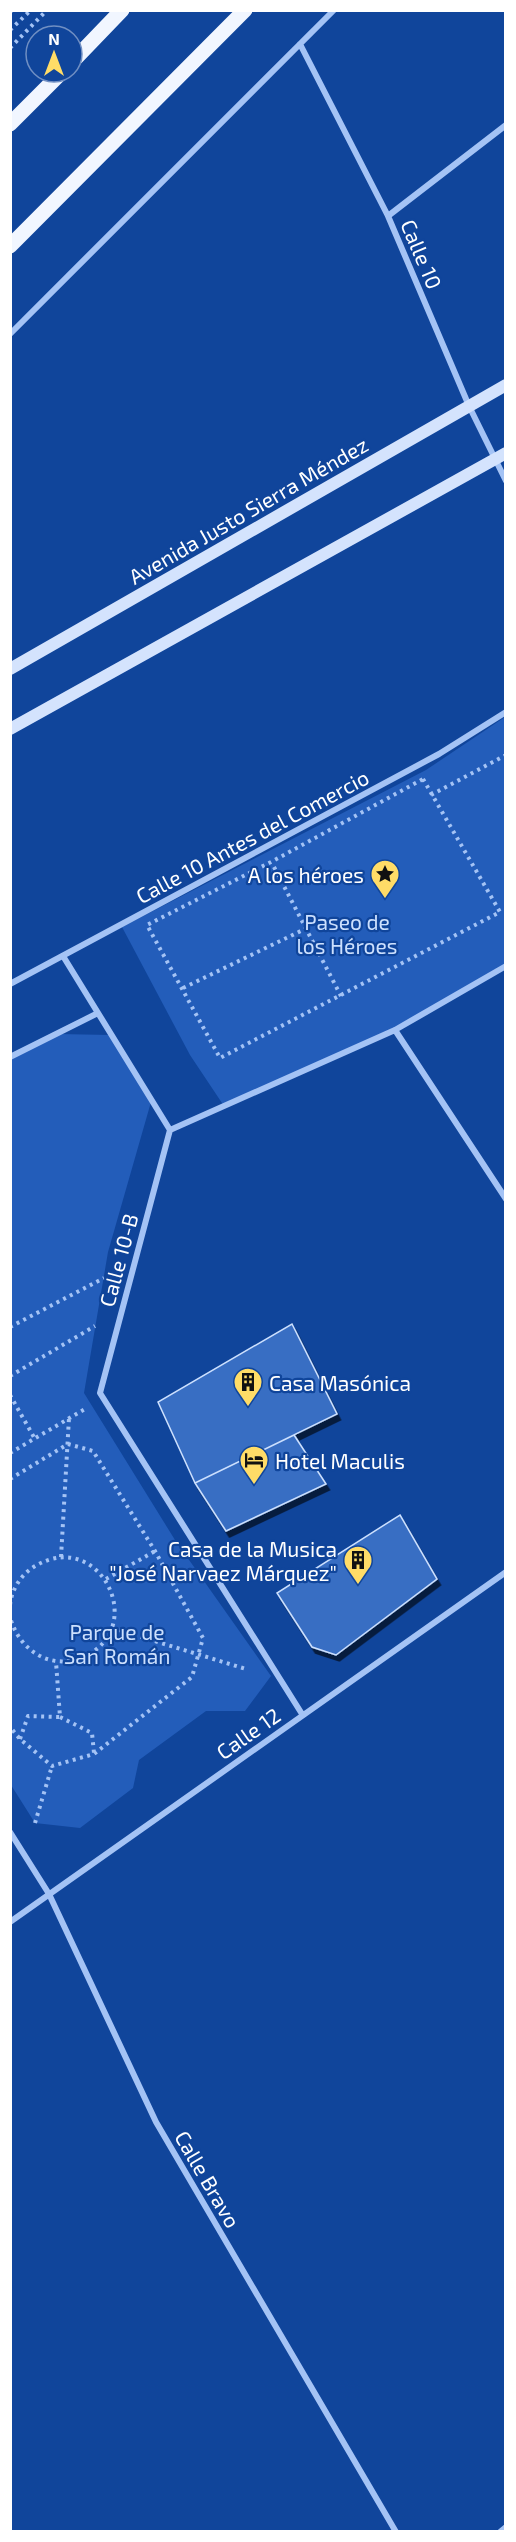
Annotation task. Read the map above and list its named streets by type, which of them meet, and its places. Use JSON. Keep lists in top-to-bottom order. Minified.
{"streets":{"main road":["Avenida Justo Sierra Méndez"],"street":["Calle 10","Calle 10 Antes del Comercio","Calle 10-B","Calle 12","Calle Bravo"]},"crossings":[["Calle 10","Avenida Justo Sierra Méndez"],["Calle 10-B","Calle 12"],["Calle 12","Calle Bravo"]],"parks":["Paseo de los Héroes","Parque de San Román"],"places":{"place":["A los héroes"],"building":["Casa Masónica","Casa de la Musica \"José Narvaez Márquez\""],"hotel":["Hotel Maculis"]},"north":"top"}
